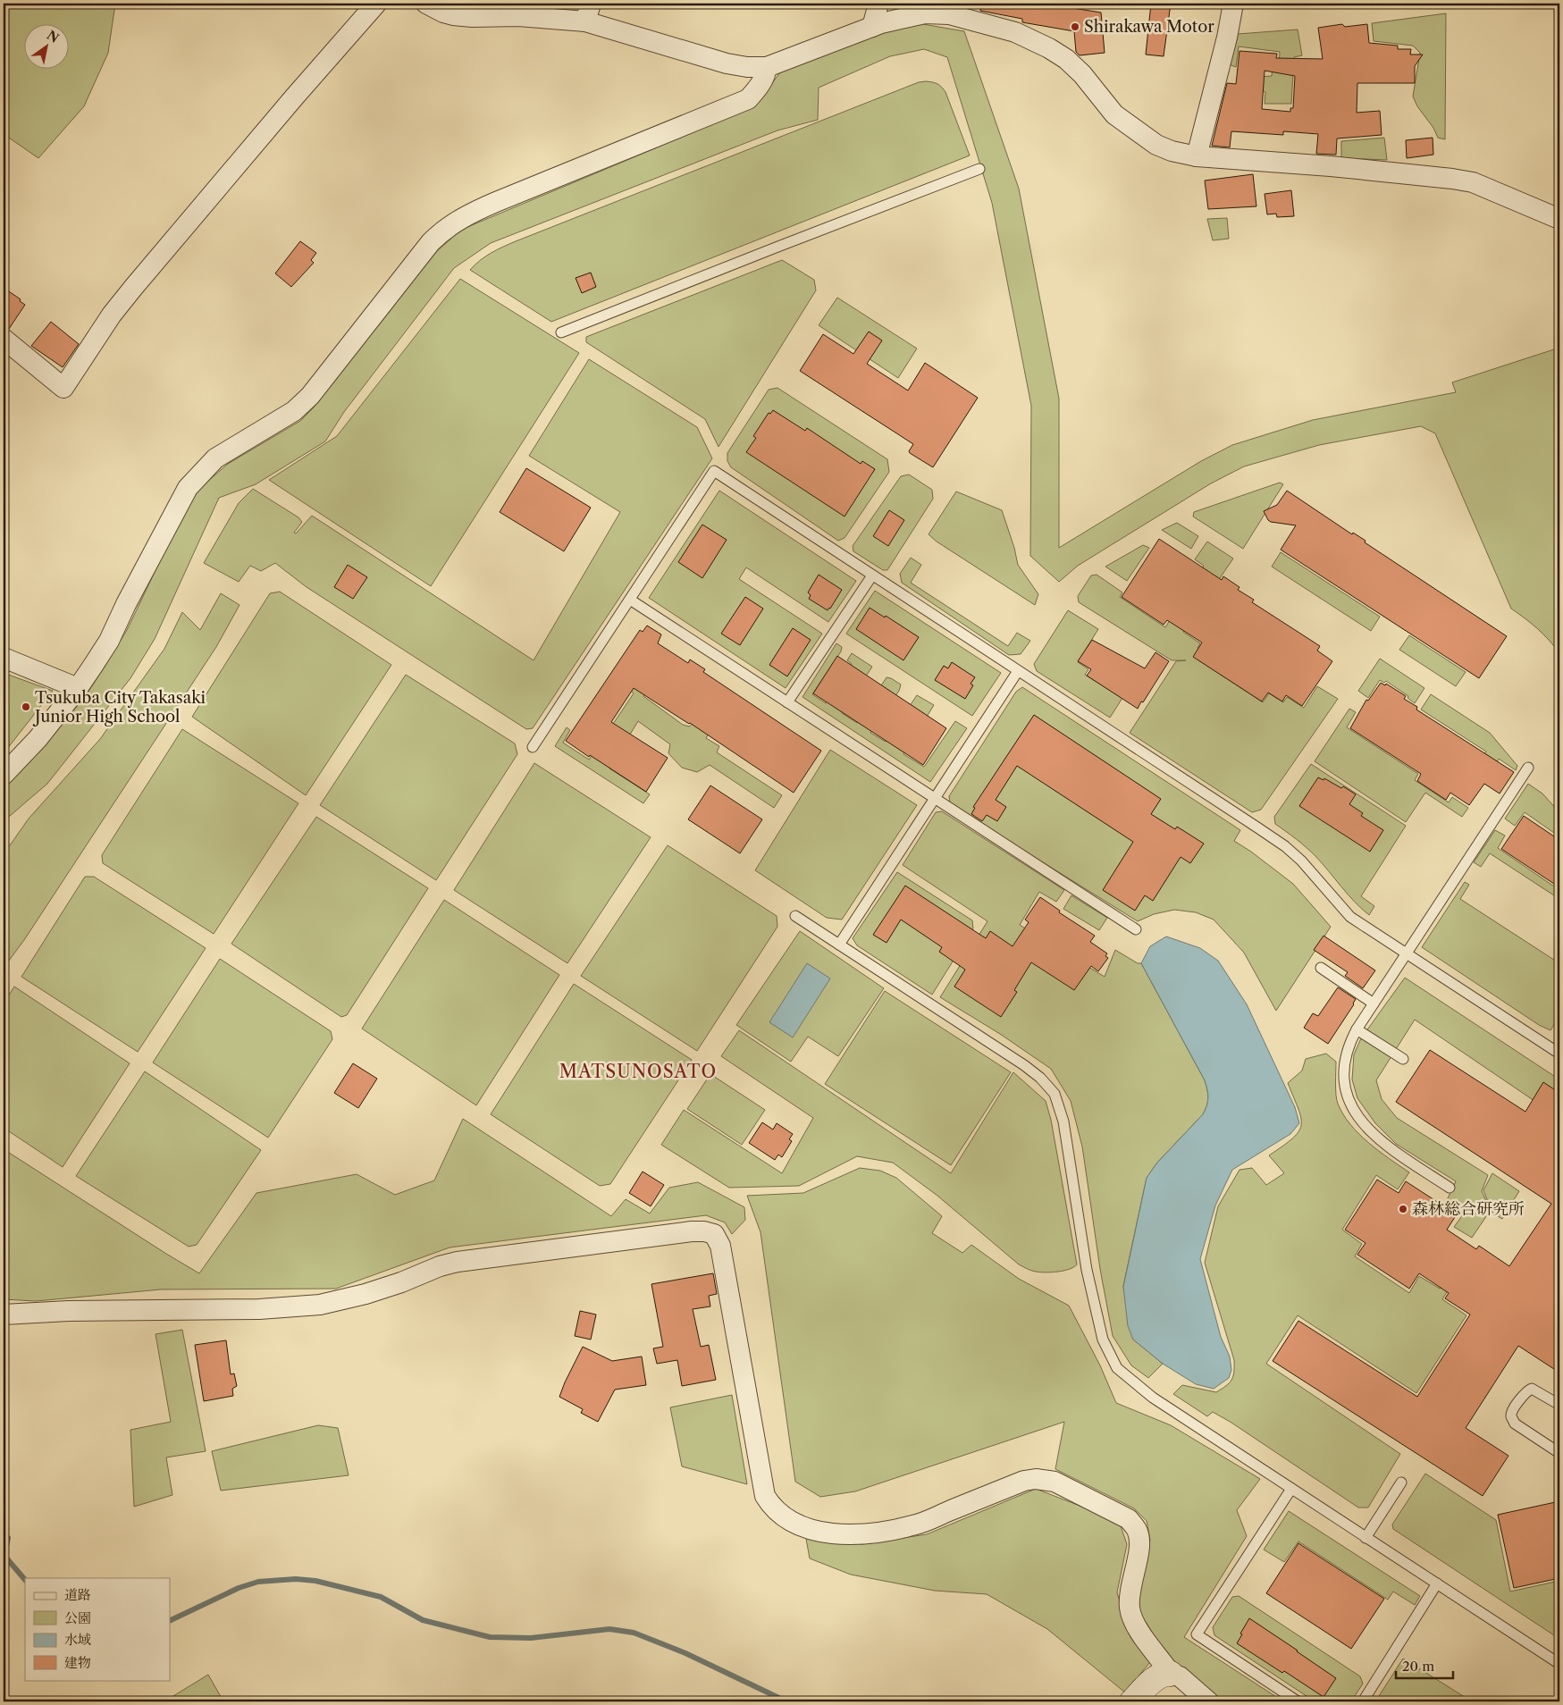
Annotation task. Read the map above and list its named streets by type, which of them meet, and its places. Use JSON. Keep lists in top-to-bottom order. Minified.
{"districts":["MATSUNOSATO"],"places":["Shirakawa Motor","Tsukuba City Takasaki Junior High School","森林総合研究所"],"legend":["道路","公園","水域","建物"],"scale_bar":"20 m","north":"top right"}
